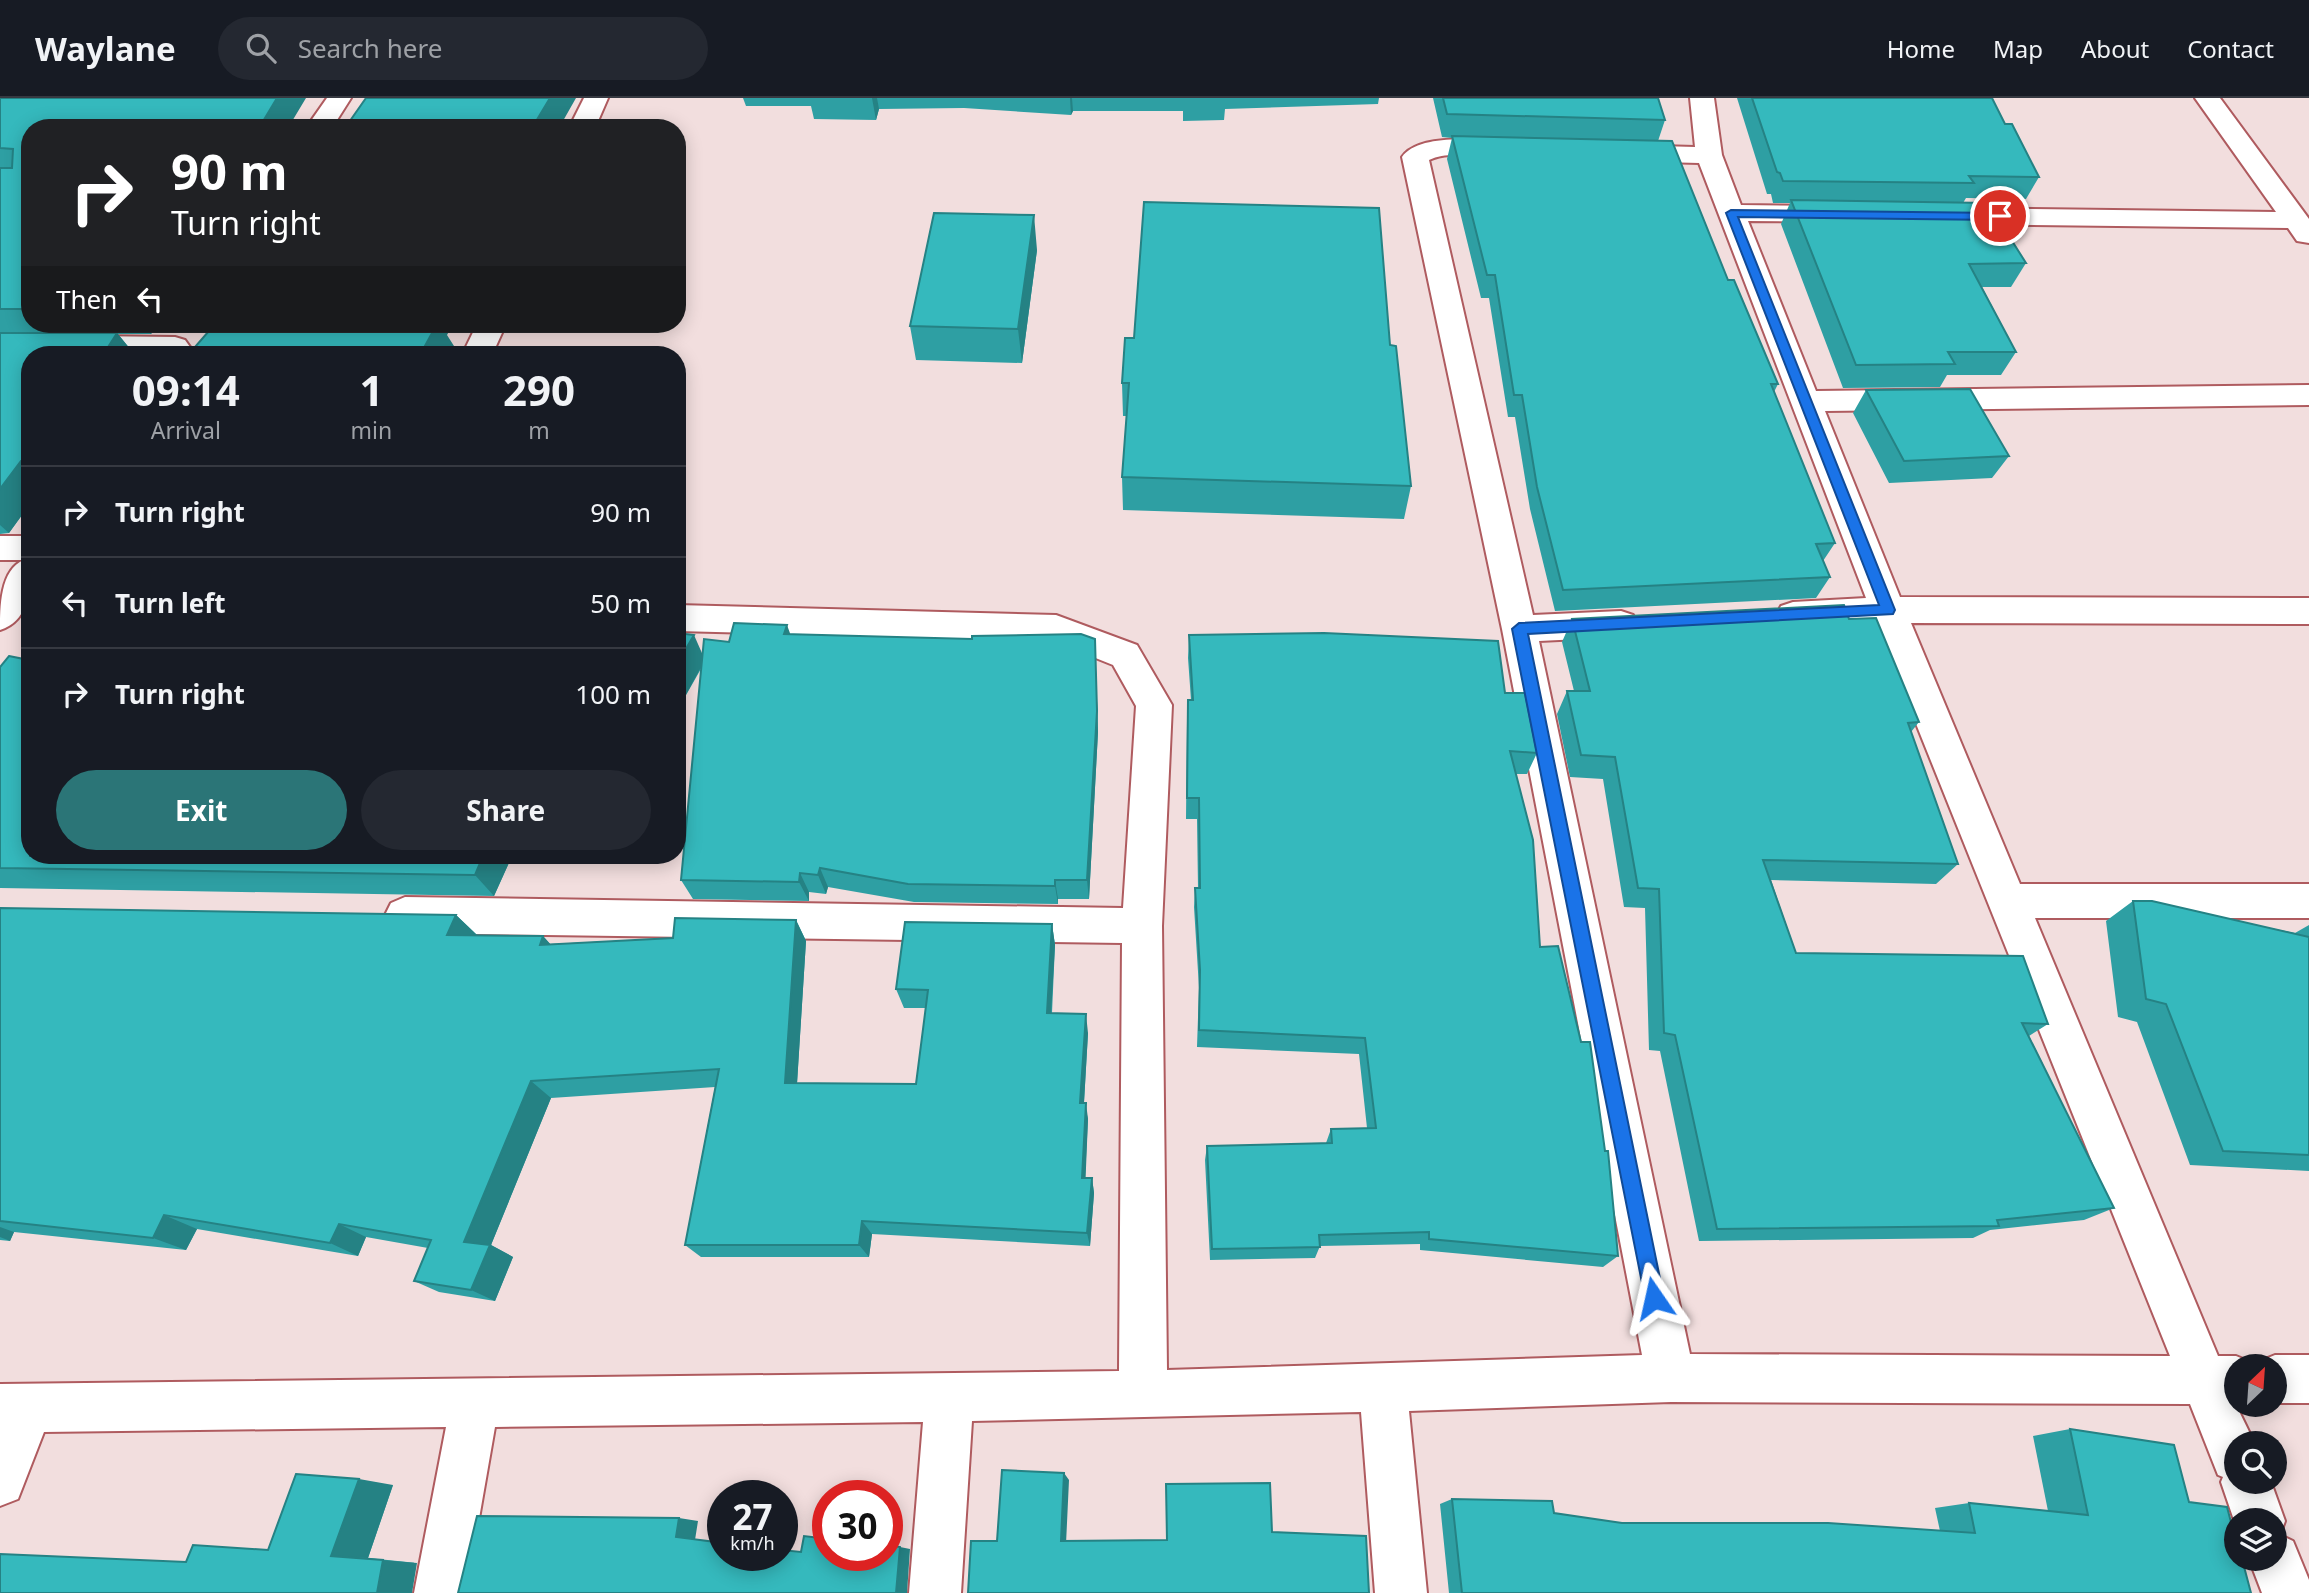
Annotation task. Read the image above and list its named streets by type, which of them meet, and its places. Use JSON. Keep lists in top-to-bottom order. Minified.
{"north":"top right","page":{"header":"Waylane","search":"Search here","nav":["Home","Map","About","Contact"],"turn":["90 m","Turn right"],"then":"Then","eta":["09:14","Arrival","1","min","290","m"],"list":[{"name":"Turn right","value":"90 m"},{"name":"Turn left","value":"50 m"},{"name":"Turn right","value":"100 m"}],"buttons":["Exit","Share"],"speed":"27 km/h","limit":"30"}}
